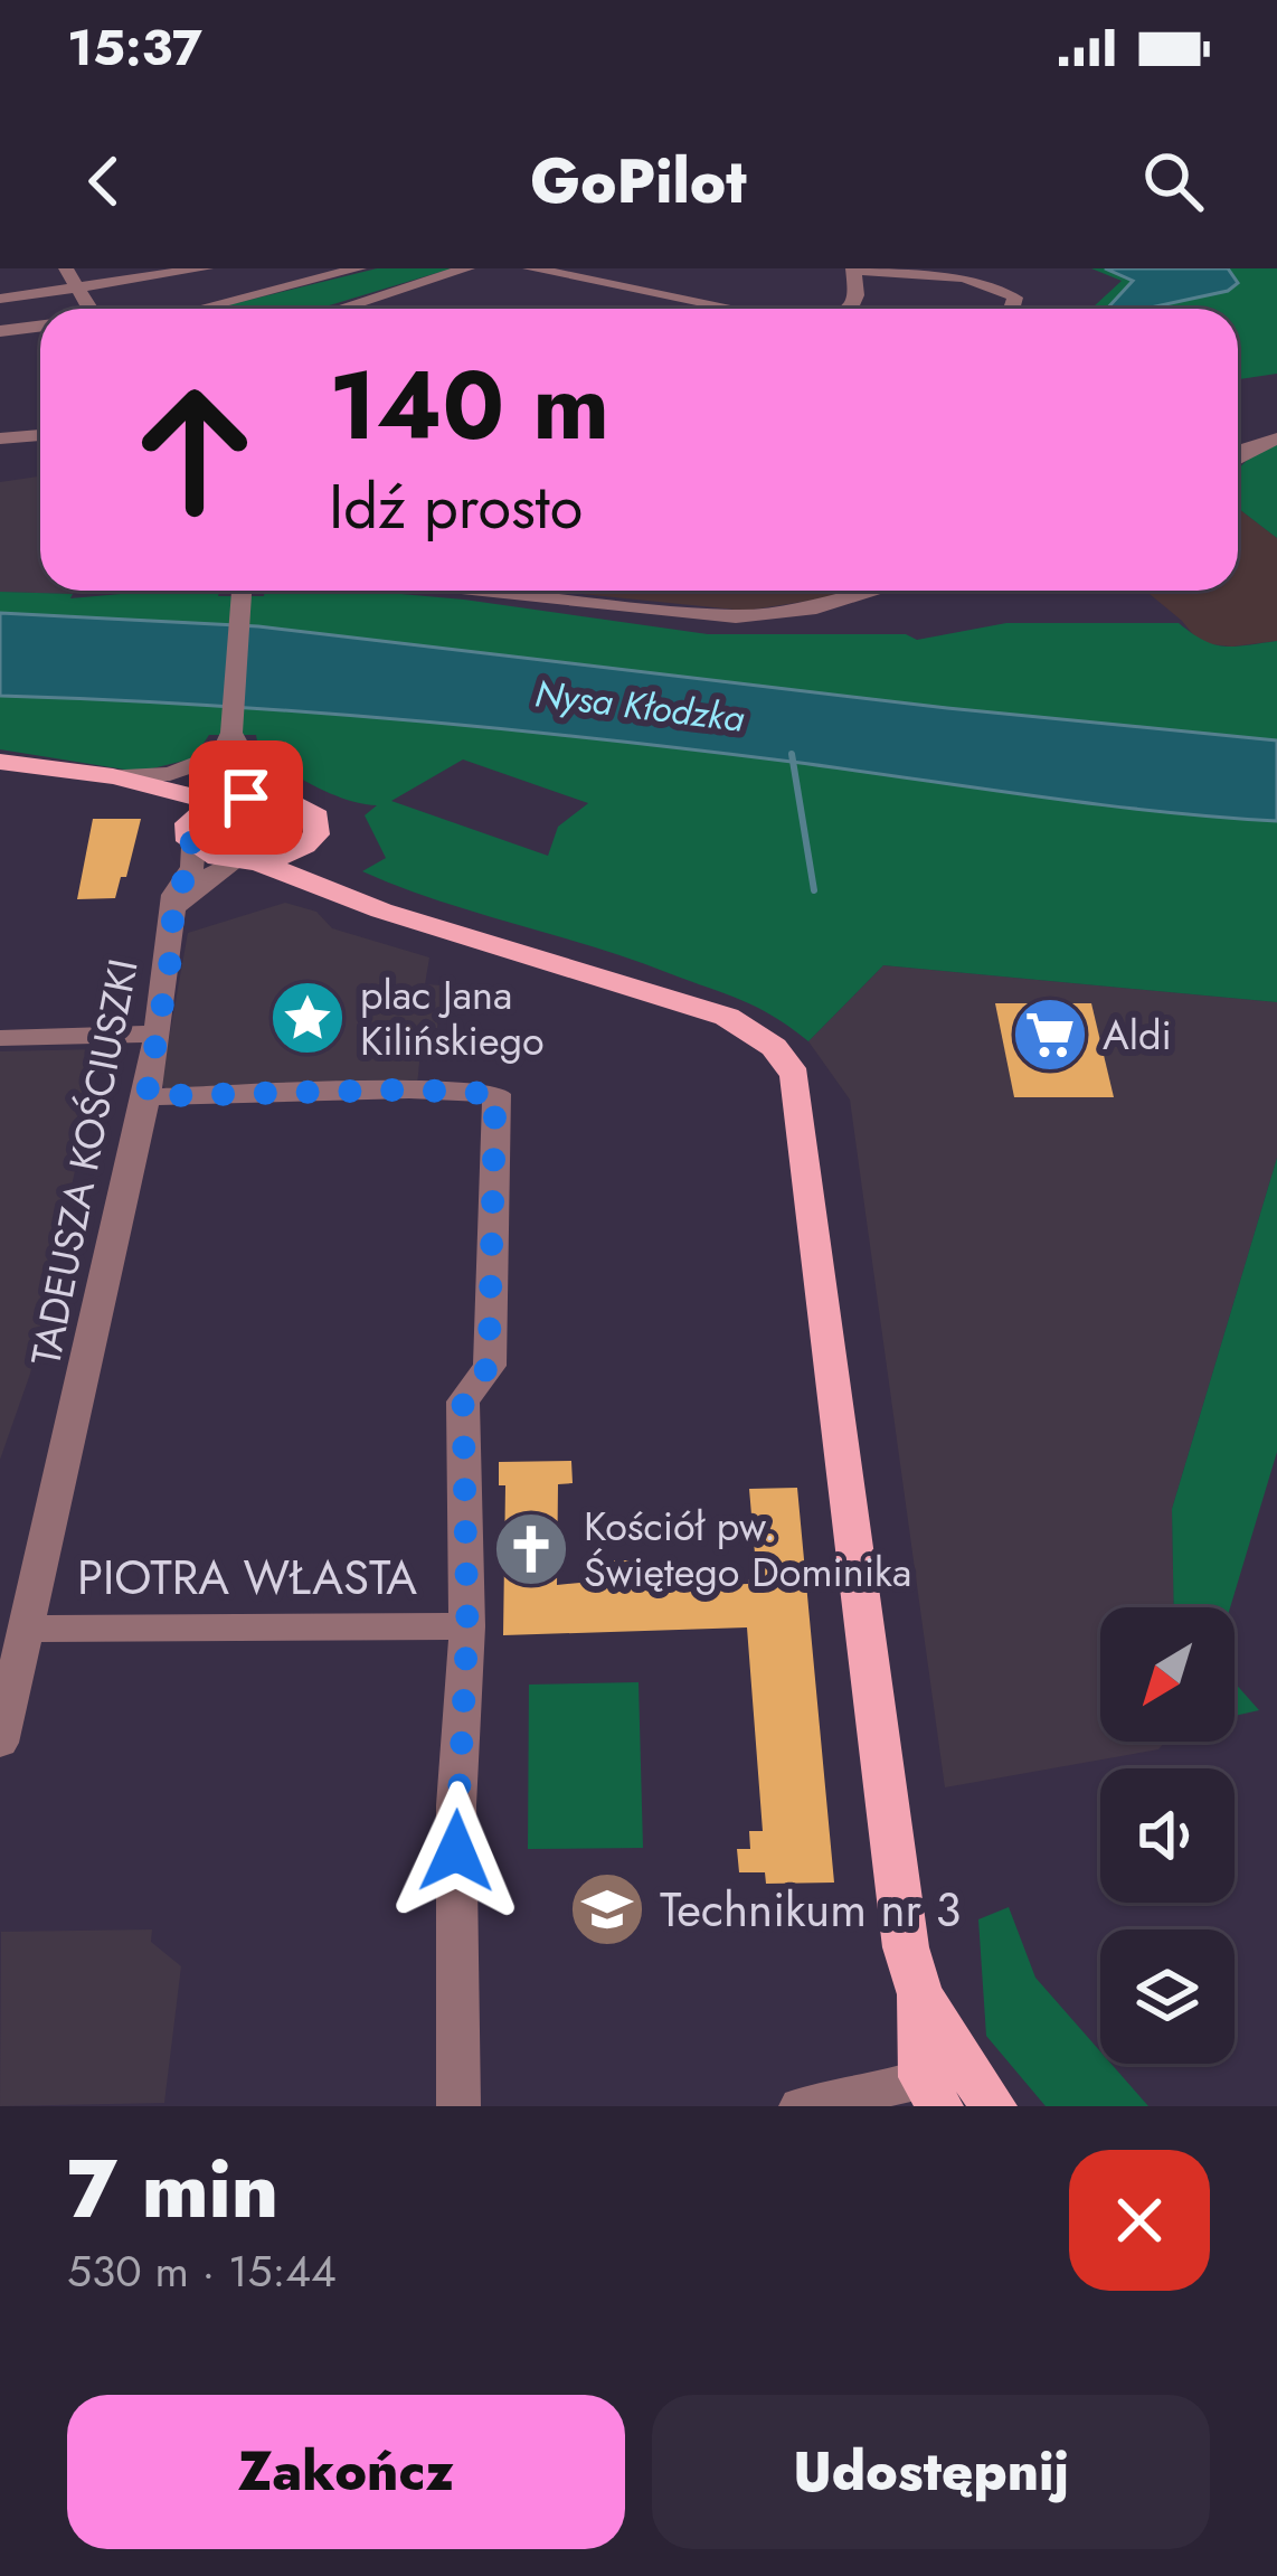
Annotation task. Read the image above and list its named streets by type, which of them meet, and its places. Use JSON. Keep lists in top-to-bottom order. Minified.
{"streets":{"street":["TADEUSZA KOŚCIUSZKI","PIOTRA WŁASTA"]},"crossings":[["TADEUSZA KOŚCIUSZKI","PIOTRA WŁASTA"]],"water":["Nysa Kłodzka"],"places":{"place":["plac Jana Kilińskiego"],"supermarket":["Aldi"],"church":["Kościół pw. Świętego Dominika"],"school or university":["Technikum nr 3"]},"north":"bottom left","page":{"status":"15:37","header":"GoPilot","turn":["140 m","Idź prosto"],"heading":["7 min","530 m · 15:44"],"buttons":["Zakończ","Udostępnij"]}}
